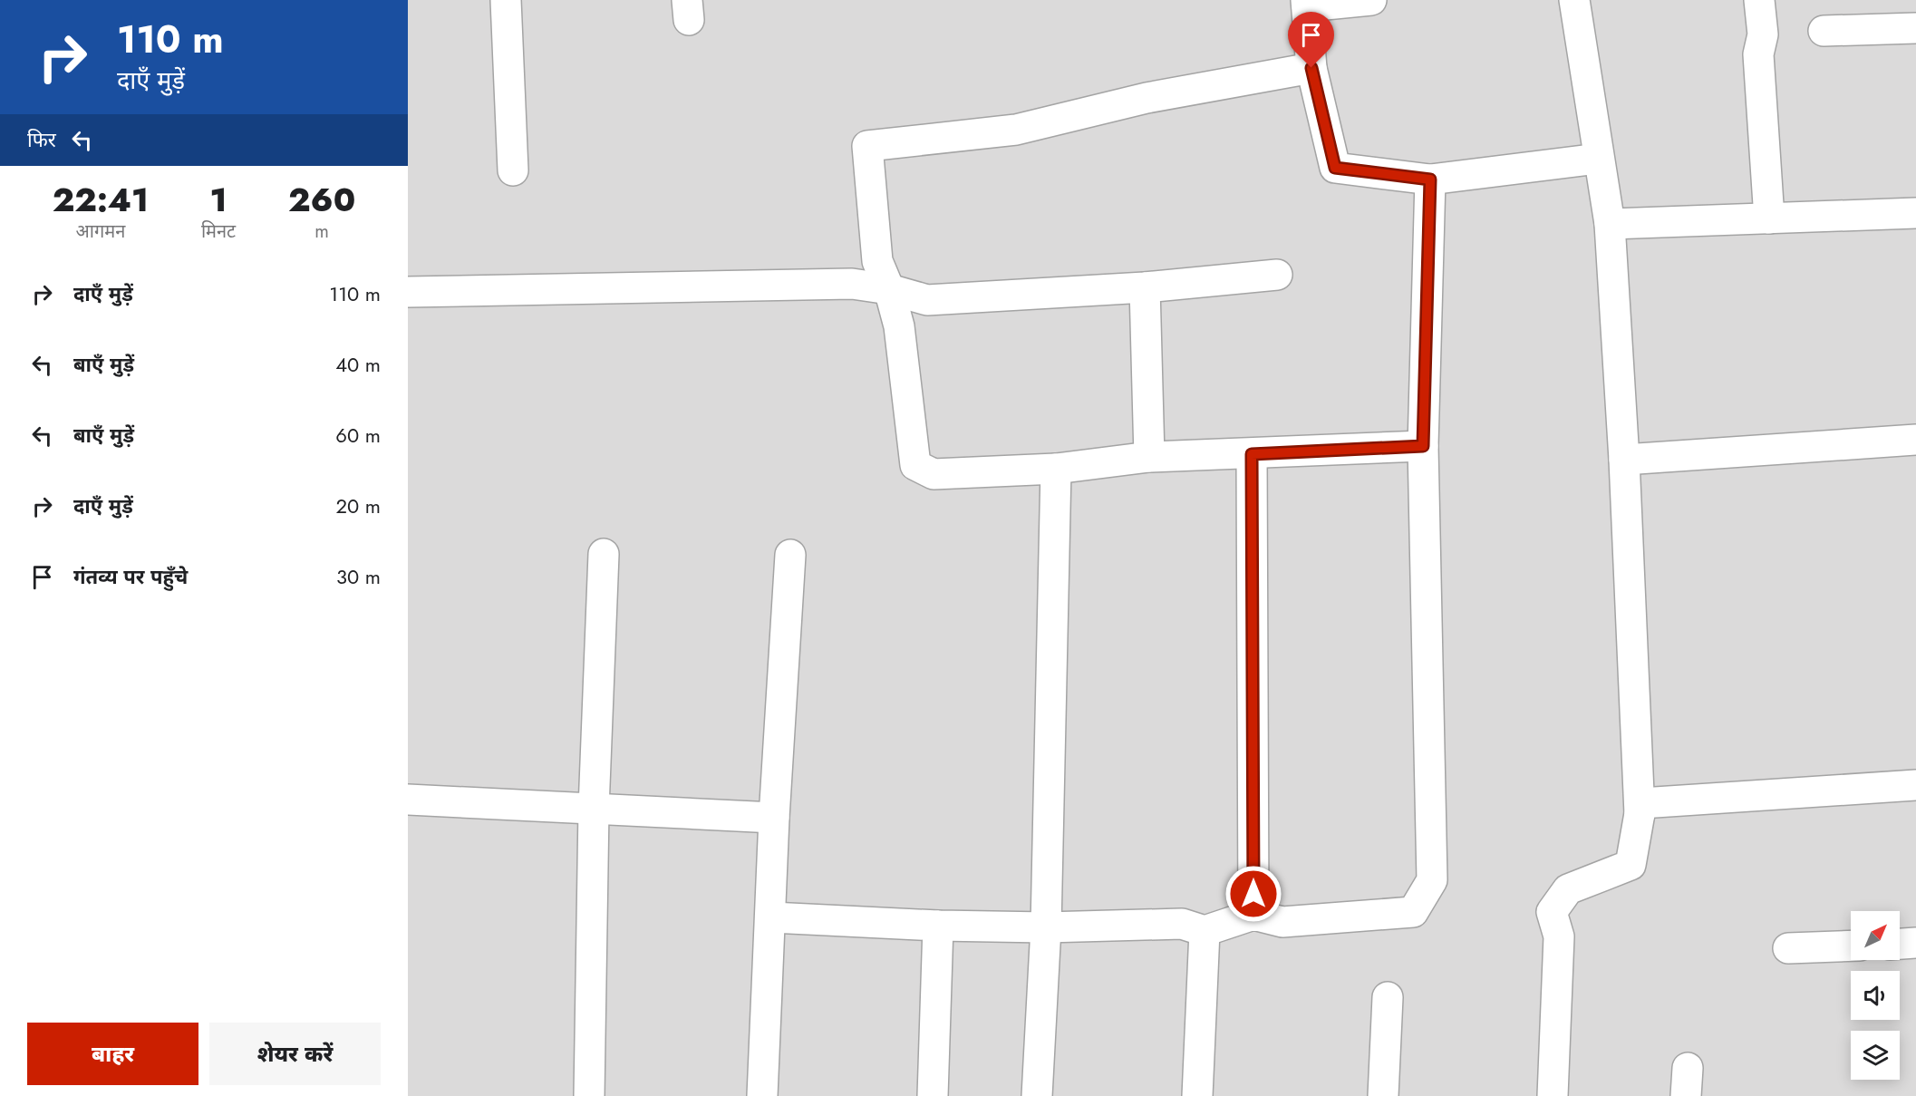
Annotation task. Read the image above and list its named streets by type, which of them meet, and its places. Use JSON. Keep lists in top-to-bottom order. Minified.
{"north":"top right","page":{"turn":["110 m","दाएँ मुड़ें"],"then":"फिर","eta":["22:41","आगमन","1","मिनट","260","m"],"list":[{"name":"दाएँ मुड़ें","value":"110 m"},{"name":"बाएँ मुड़ें","value":"40 m"},{"name":"बाएँ मुड़ें","value":"60 m"},{"name":"दाएँ मुड़ें","value":"20 m"},{"name":"गंतव्य पर पहुँचे","value":"30 m"}],"buttons":["बाहर","शेयर करें"]}}
